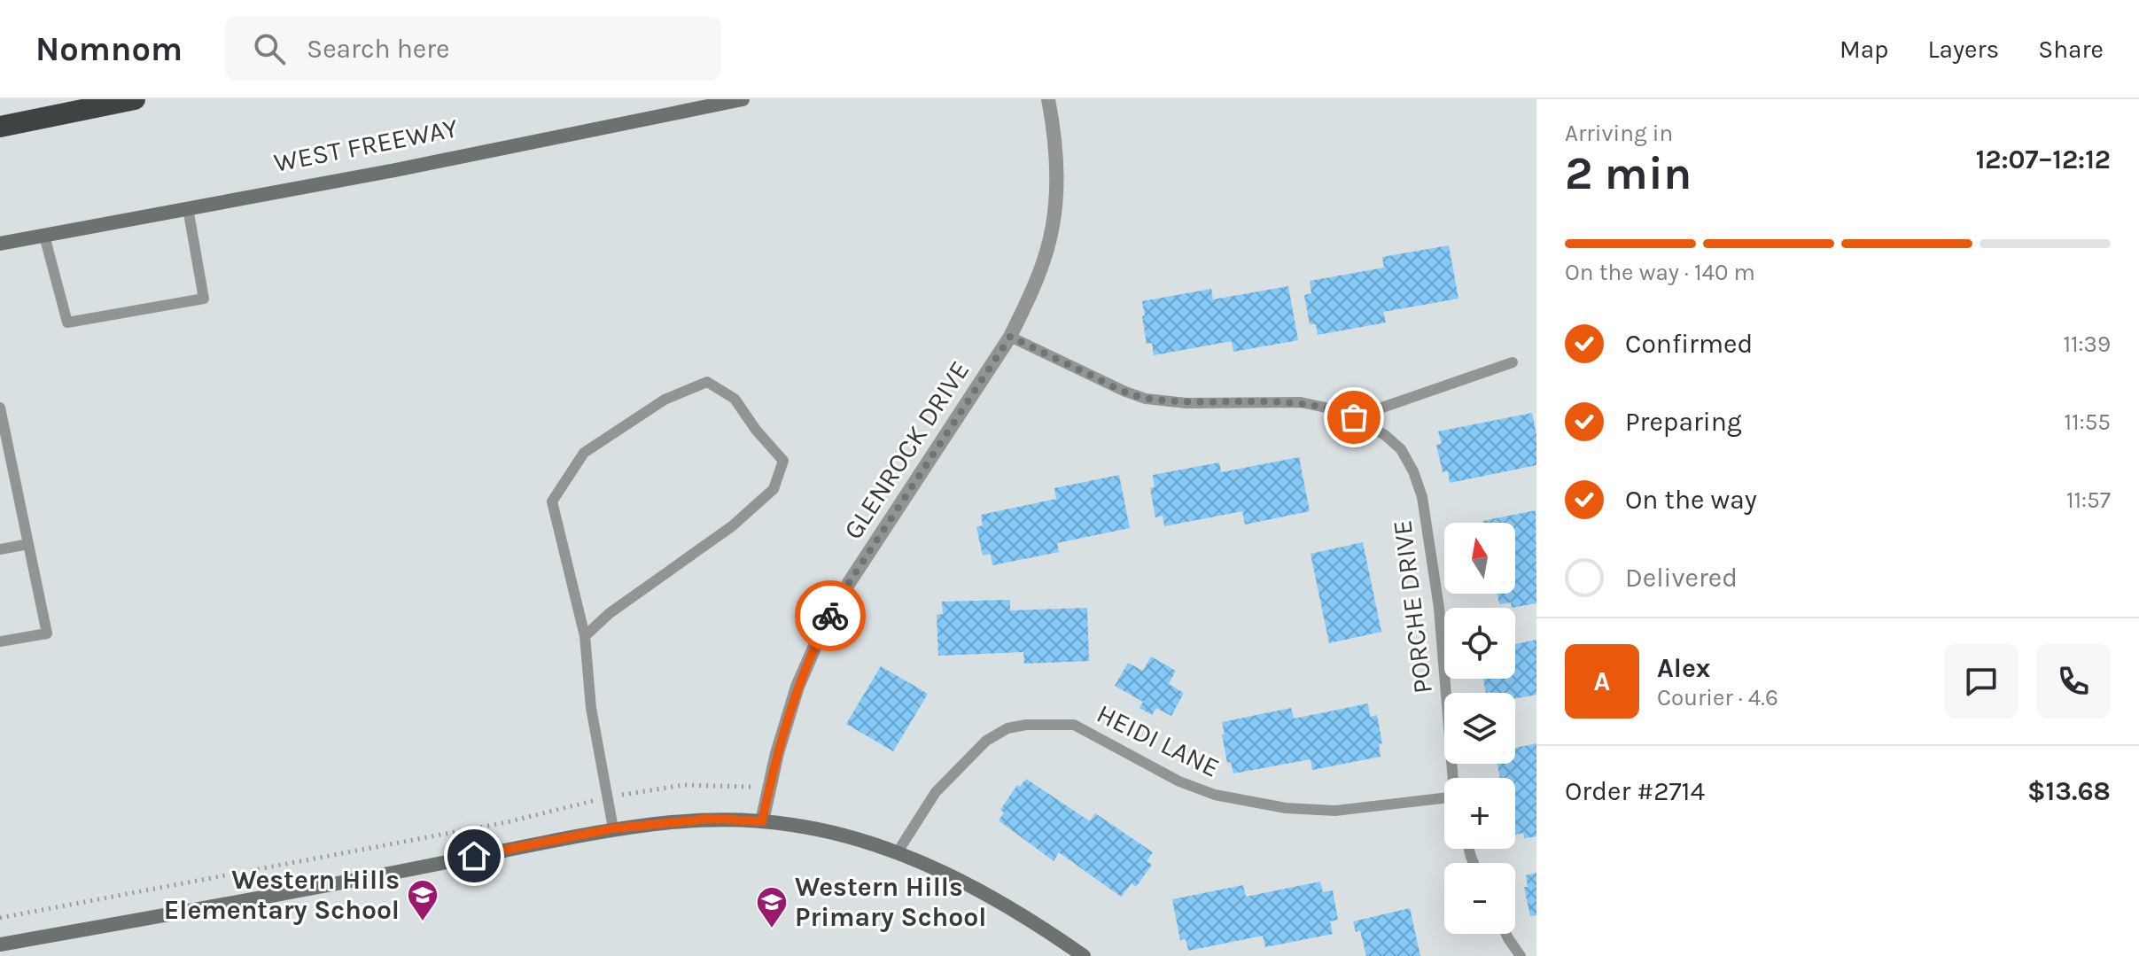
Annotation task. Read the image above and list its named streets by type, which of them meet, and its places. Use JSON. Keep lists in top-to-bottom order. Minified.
{"streets":{"main road":["WEST FREEWAY"],"street":["GLENROCK DRIVE"],"lane":["PORCHE DRIVE","HEIDI LANE"]},"crossings":[["GLENROCK DRIVE","PORCHE DRIVE"]],"places":{"school or university":["Western Hills Elementary School","Western Hills Primary School"]},"north":"top","page":{"header":"Nomnom","search":"Search here","nav":["Map","Layers","Share"],"heading":["2 min","Arriving in","12:07–12:12"],"panel":["Alex","Courier · 4.6","Order #2714","$13.68"],"bar":"On the way · 140 m","list":[["Confirmed","11:39"],["Preparing","11:55"],["On the way","11:57"],"Delivered"],"map_buttons":["+","−"],"round":"A"}}
